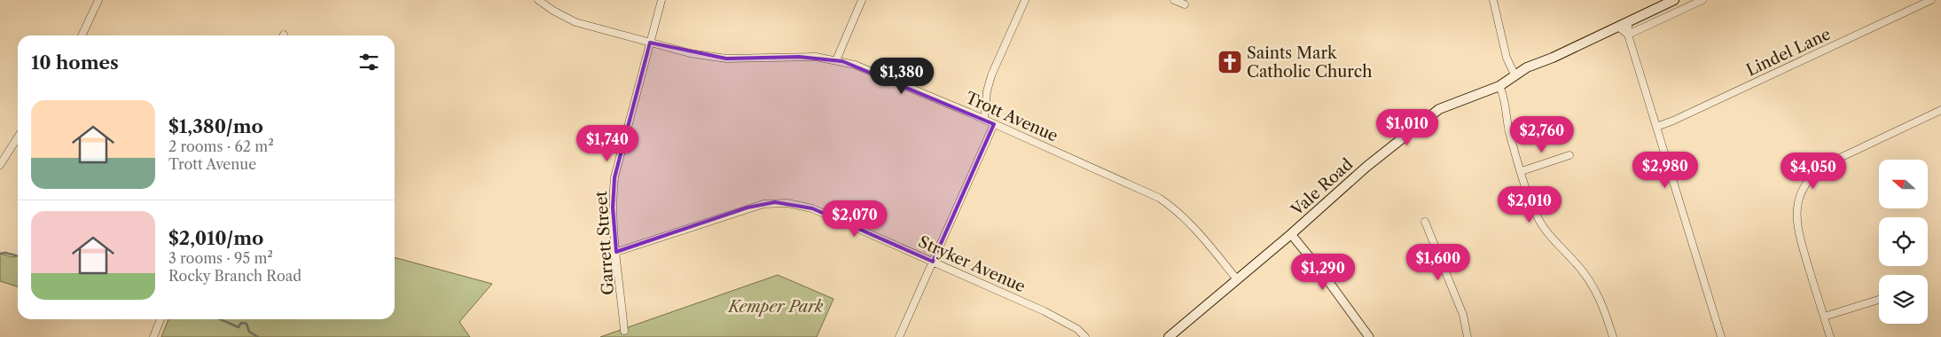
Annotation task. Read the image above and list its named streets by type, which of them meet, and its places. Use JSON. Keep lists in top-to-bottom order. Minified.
{"streets":{"main road":["Vale Road"],"street":["Lindel Lane","Trott Avenue","Garrett Street","Stryker Avenue"]},"crossings":[["Trott Avenue","Vale Road"],["Trott Avenue","Garrett Street"],["Garrett Street","Stryker Avenue"]],"parks":["Kemper Park"],"places":{"church":["Saints Mark Catholic Church"]},"north":"left","page":{"heading":"10 homes","price":["$1,380","$1,010","$2,760","$1,740","$2,980","$4,050","$2,010","$2,070","$1,600","$1,290"],"list":[{"name":"$1,380/mo","note":"2 rooms · 62 m² · Trott Avenue"},{"name":"$2,010/mo","note":"3 rooms · 95 m² · Rocky Branch Road"}]}}
